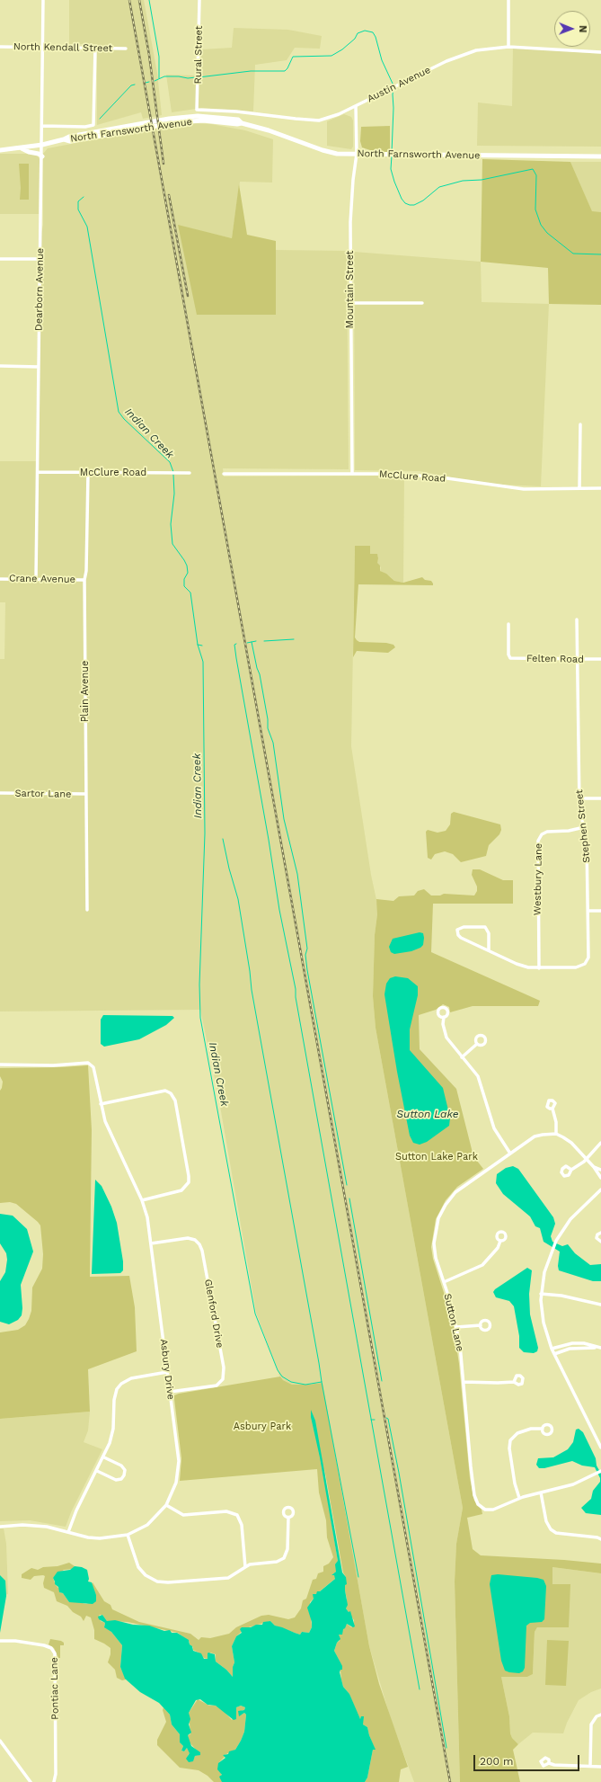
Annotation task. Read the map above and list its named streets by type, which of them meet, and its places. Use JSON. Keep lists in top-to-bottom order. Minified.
{"streets":{"main road":["North Farnsworth Avenue"],"street":["North Kendall Street","Rural Street","Austin Avenue","Dearborn Avenue","Mountain Street","McClure Road","Crane Avenue","Felten Road","Plain Avenue","Sartor Lane","Stephen Street","Westbury Lane","Glenford Drive","Sutton Lane","Asbury Drive","Pontiac Lane"]},"crossings":[["North Kendall Street","Dearborn Avenue"],["Rural Street","Austin Avenue"],["Austin Avenue","Mountain Street"],["North Farnsworth Avenue","Dearborn Avenue"],["North Farnsworth Avenue","Mountain Street"],["Dearborn Avenue","McClure Road"],["Dearborn Avenue","Crane Avenue"],["Mountain Street","McClure Road"],["McClure Road","Plain Avenue"],["Crane Avenue","Plain Avenue"],["Felten Road","Stephen Street"],["Plain Avenue","Sartor Lane"],["Stephen Street","Westbury Lane"],["Glenford Drive","Asbury Drive"]],"water":["Indian Creek","Sutton Lake"],"parks":["Sutton Lake Park","Asbury Park"],"scale_bar":"200 m","north":"right"}
